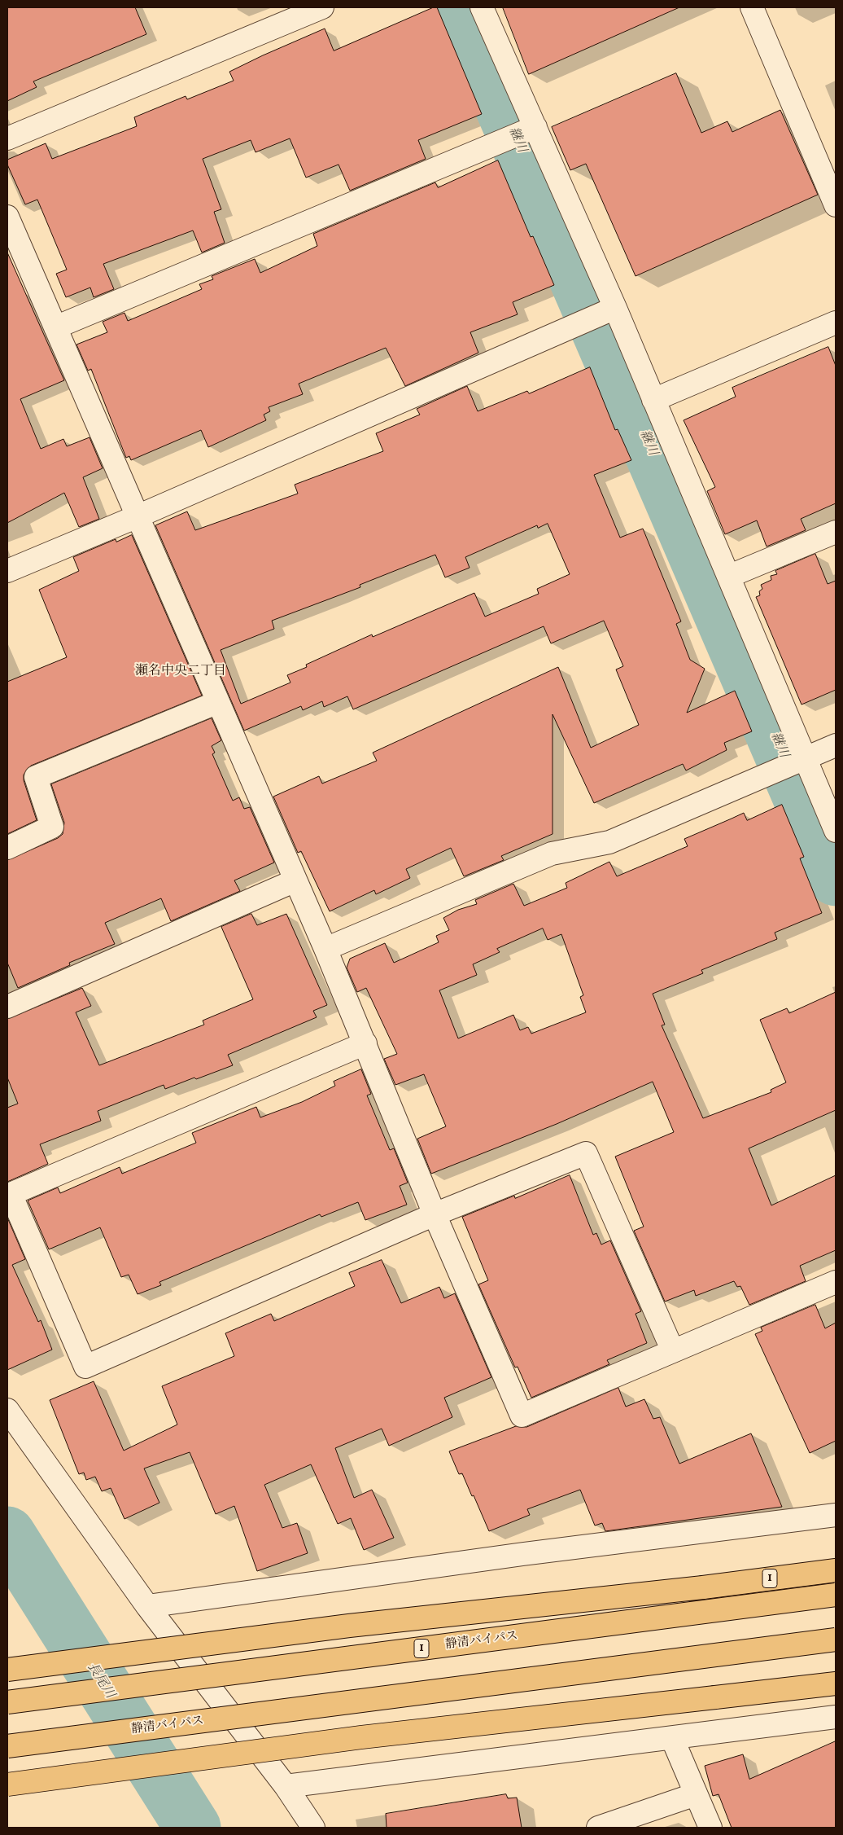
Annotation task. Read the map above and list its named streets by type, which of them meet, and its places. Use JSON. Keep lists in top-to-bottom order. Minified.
{"streets":{"highway":["1","静清バイパス"]},"districts":["瀬名中央二丁目"],"water":["継川","長尾川"]}
